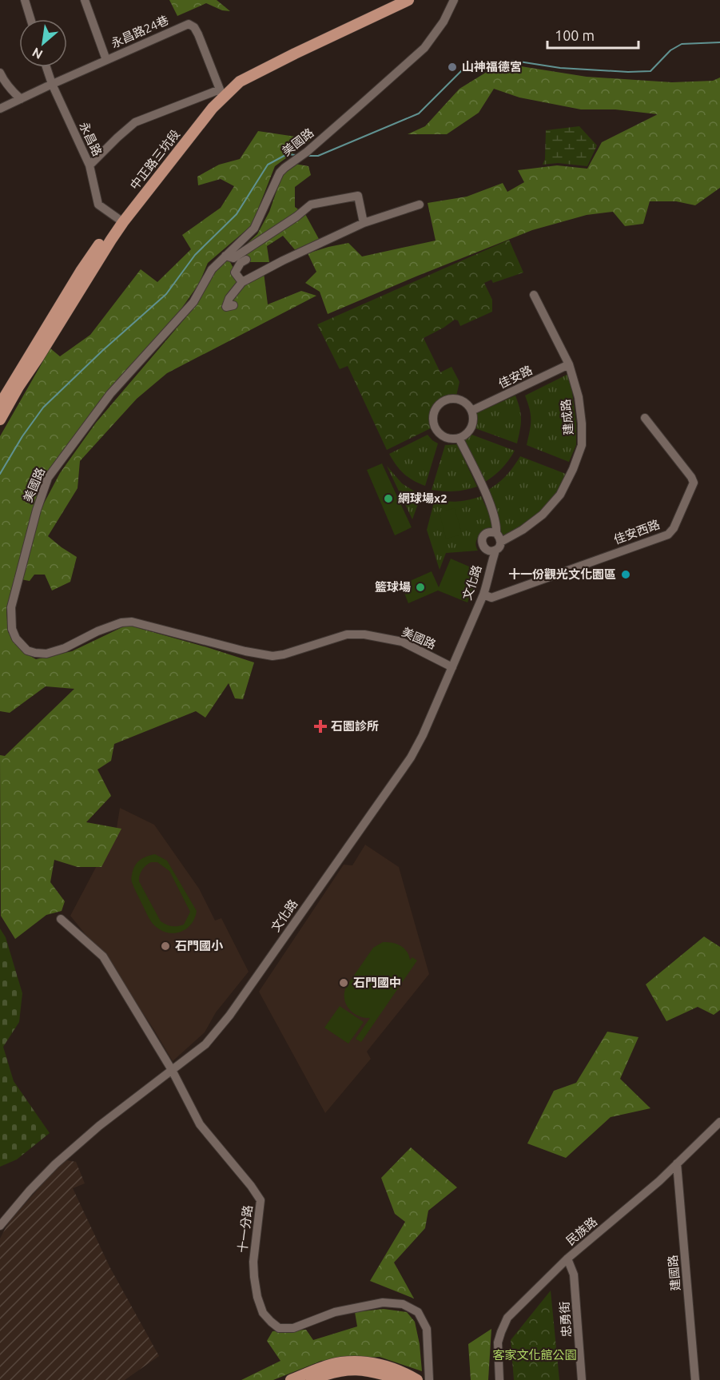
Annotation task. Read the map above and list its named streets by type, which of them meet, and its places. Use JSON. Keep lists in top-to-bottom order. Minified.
{"streets":{"main road":["中正路三坑段"],"street":["永昌路24巷","永昌路","美國路","佳安路","建成路","佳安西路","文化路","十一分路","民族路","建國路","忠勇街"]},"crossings":[["永昌路24巷","永昌路"],["永昌路24巷","中正路三坑段"],["永昌路","中正路三坑段"],["美國路","文化路"],["佳安路","建成路"],["建成路","文化路"],["佳安西路","文化路"],["文化路","十一分路"],["民族路","建國路"],["民族路","忠勇街"]],"parks":["客家文化館公園"],"places":{"other":["山神福德宮","網球場x2","十一份觀光文化園區","籃球場","石門國小","石門國中"],"health":["石園診所"]},"scale_bar":"100 m","north":"bottom left"}
